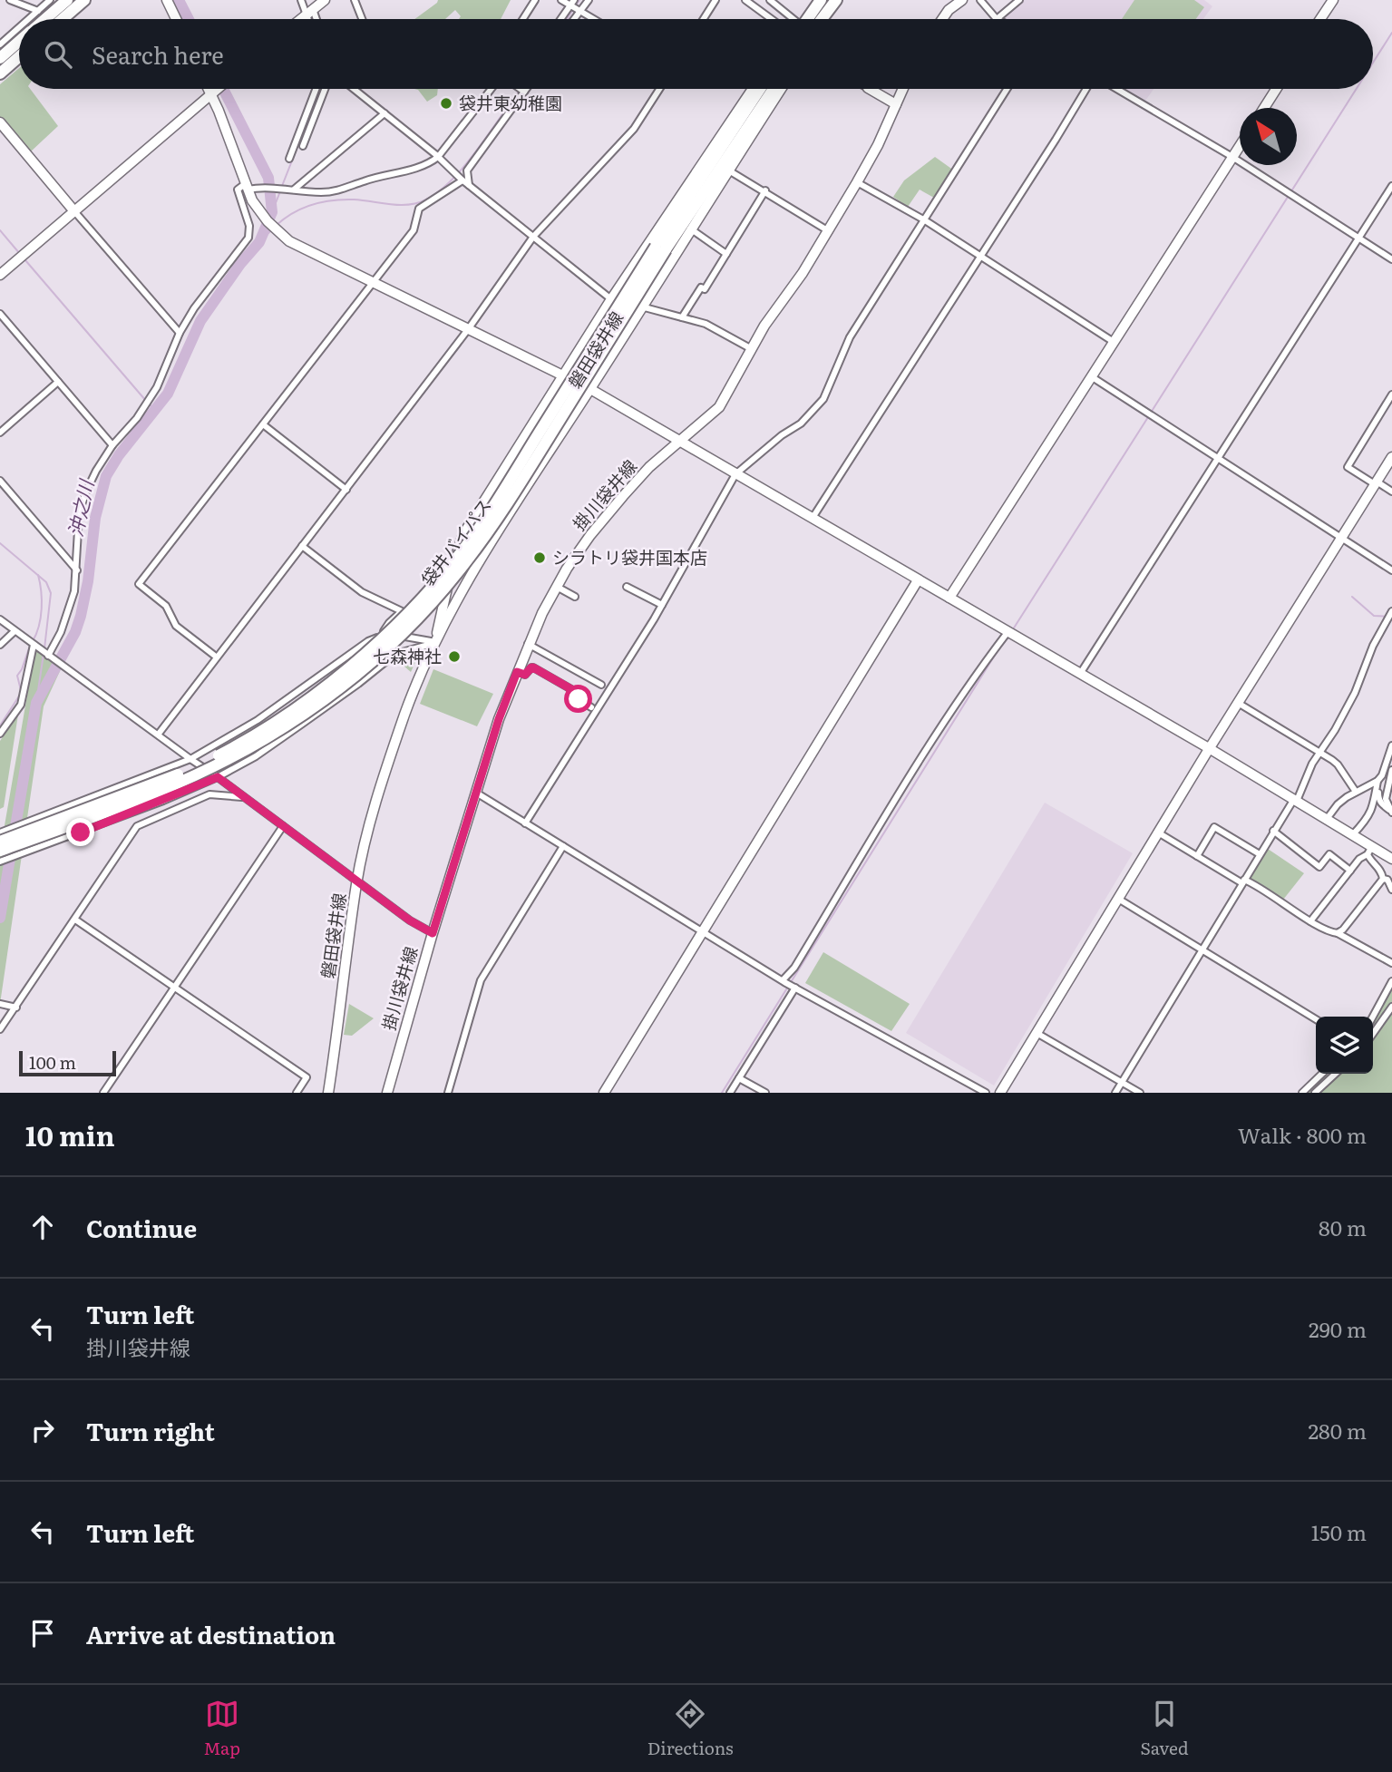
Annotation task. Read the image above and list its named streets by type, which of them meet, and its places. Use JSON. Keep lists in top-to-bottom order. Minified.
{"streets":{"highway":["袋井バイパス"],"street":["磐田袋井線","掛川袋井線"]},"water":["沖之川"],"places":["袋井東幼稚園","シラトリ袋井国本店","七森神社"],"scale_bar":"100 m","north":"top left","page":{"search":"Search here","scale":"100 m","heading":["10 min","Walk · 800 m"],"list":[["Continue","80 m"],["Turn left","掛川袋井線","290 m"],["Turn right","280 m"],["Turn left","150 m"],"Arrive at destination"],"nav":["Map","Directions","Saved"]}}
